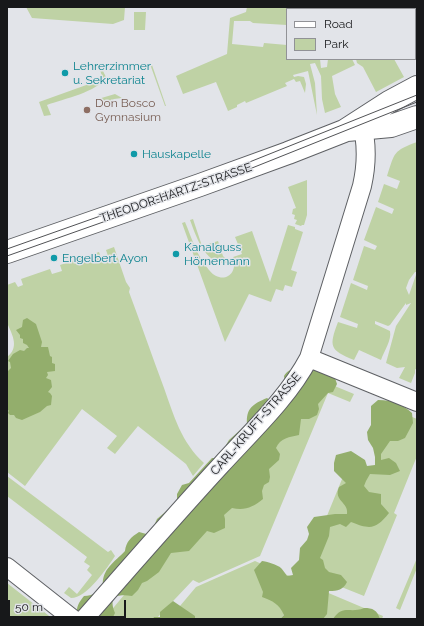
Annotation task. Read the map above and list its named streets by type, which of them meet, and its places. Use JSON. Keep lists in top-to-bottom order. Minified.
{"streets":{"main road":["THEODOR-HARTZ-STRASSE"],"street":["CARL-KRUFT-STRASSE"]},"crossings":[["THEODOR-HARTZ-STRASSE","CARL-KRUFT-STRASSE"]],"places":["Lehrerzimmer u. Sekretariat","Don Bosco Gymnasium","Hauskapelle","Kanalguss Hörnemann","Engelbert Ayon"],"legend":["Road","Park"],"scale_bar":"50 m"}
